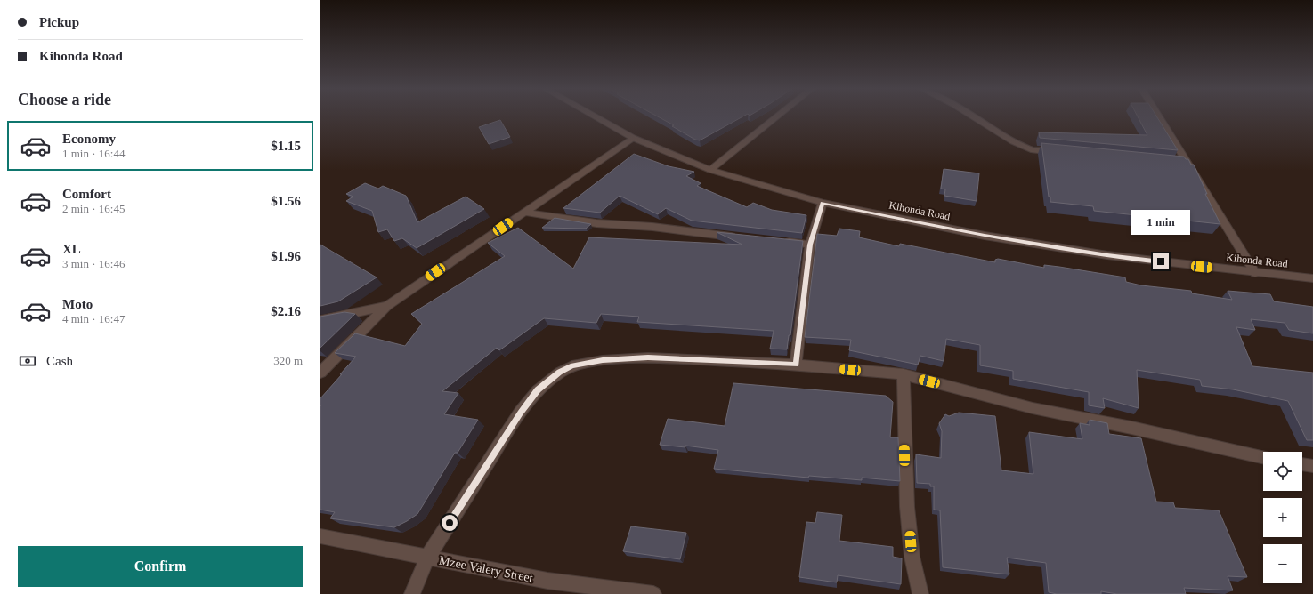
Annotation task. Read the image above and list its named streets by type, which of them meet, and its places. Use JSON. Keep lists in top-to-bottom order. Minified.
{"streets":{"street":["Kihonda Road","Mzee Valery Street"]},"page":{"banner":["Pickup","Kihonda Road"],"heading":"Choose a ride","list":[{"name":"Economy","note":"1 min · 16:44","value":"$1.15"},{"name":"Comfort","note":"2 min · 16:45","value":"$1.56"},{"name":"XL","note":"3 min · 16:46","value":"$1.96"},{"name":"Moto","note":"4 min · 16:47","value":"$2.16"}],"bubble":"1 min","pay":["Cash","320 m"],"map_buttons":["+","−"],"buttons":"Confirm"}}
